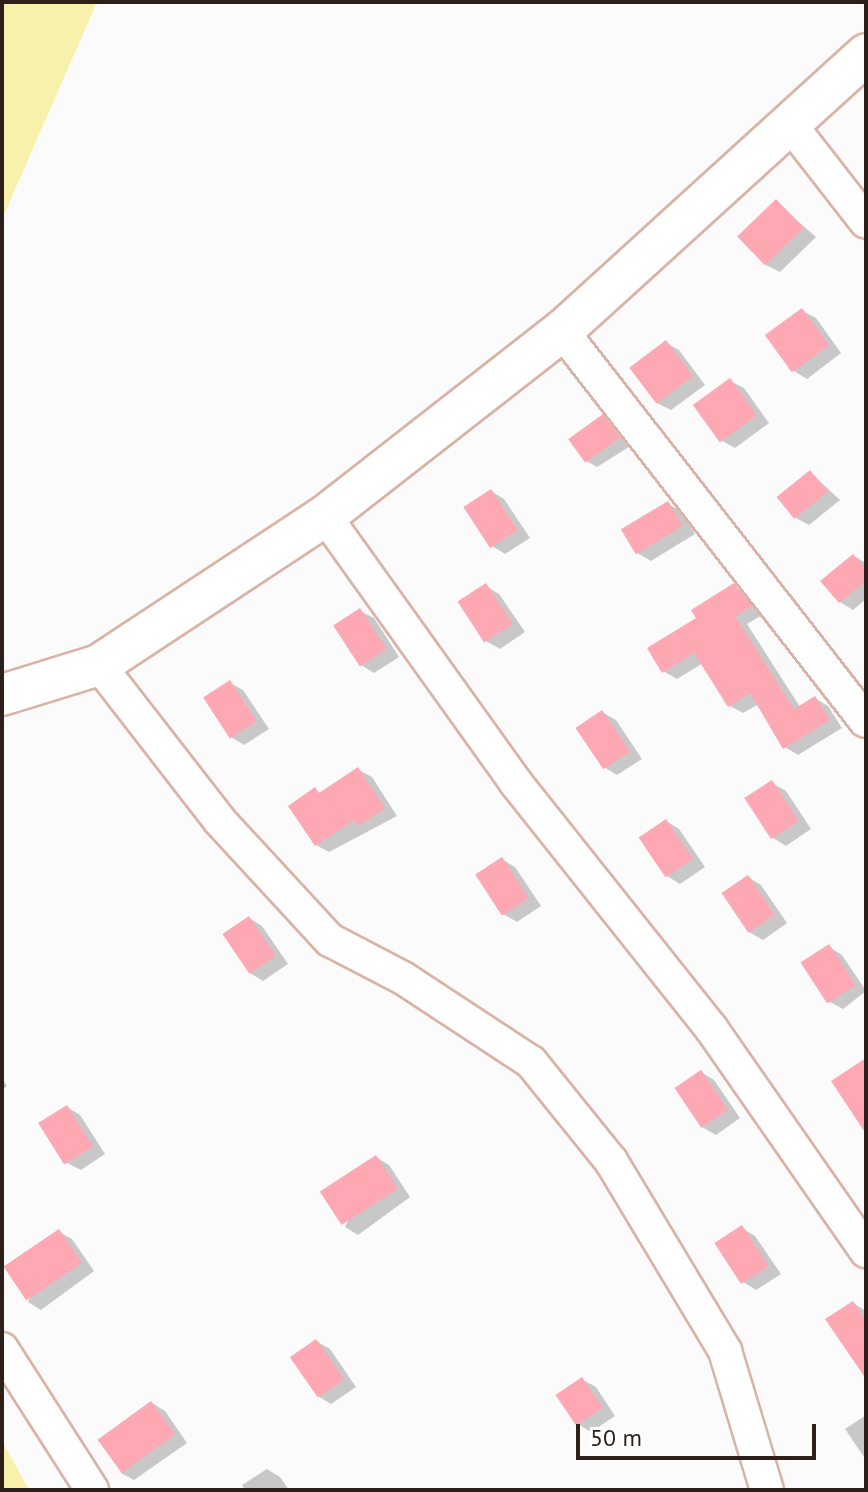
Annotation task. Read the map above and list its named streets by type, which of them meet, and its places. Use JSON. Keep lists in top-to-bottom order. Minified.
{"scale_bar":"50 m"}
